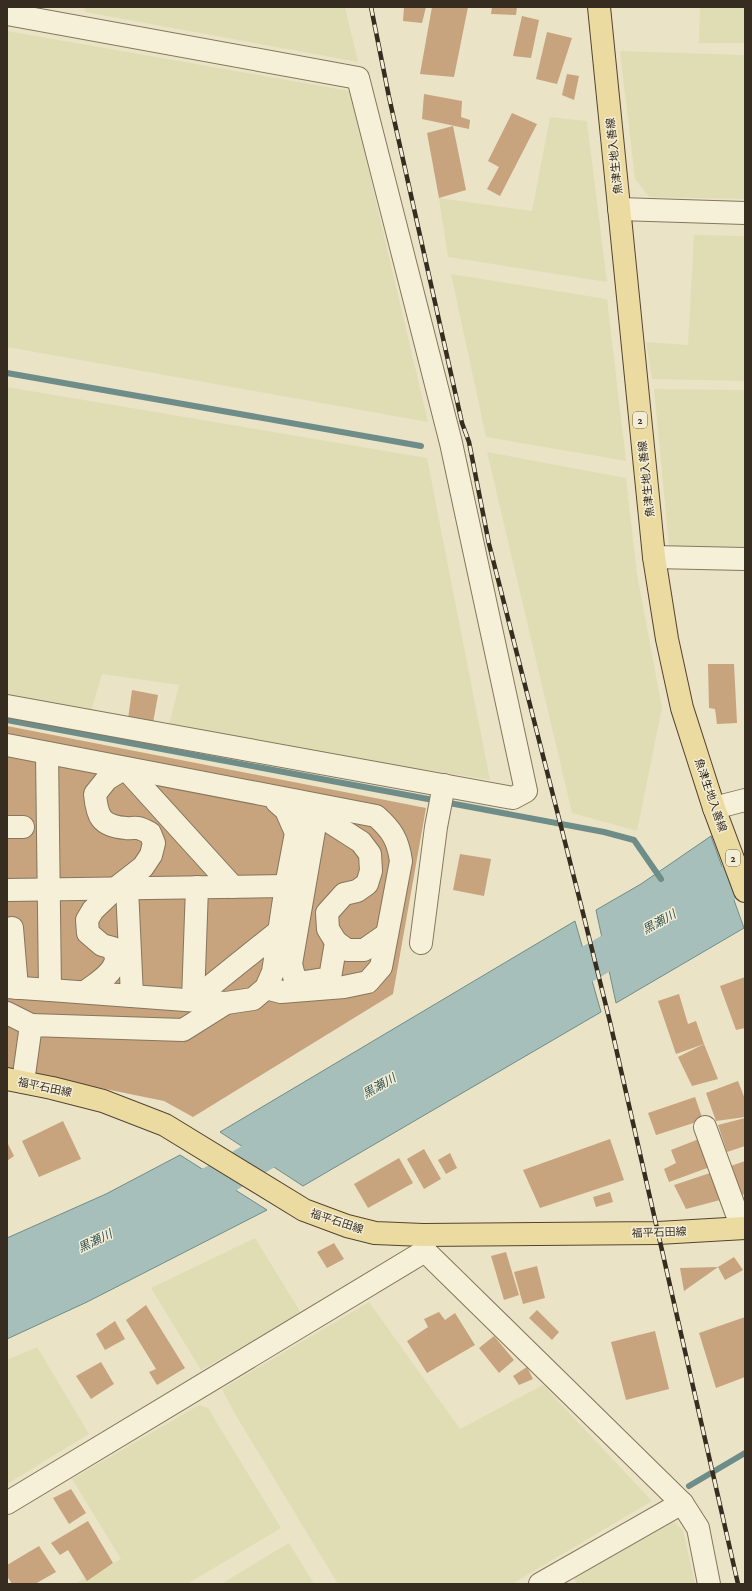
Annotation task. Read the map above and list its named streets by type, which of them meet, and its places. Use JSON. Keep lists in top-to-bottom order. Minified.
{"streets":{"main road":["魚津生地入善線","2","福平石田線"]},"water":["黒瀬川"]}
